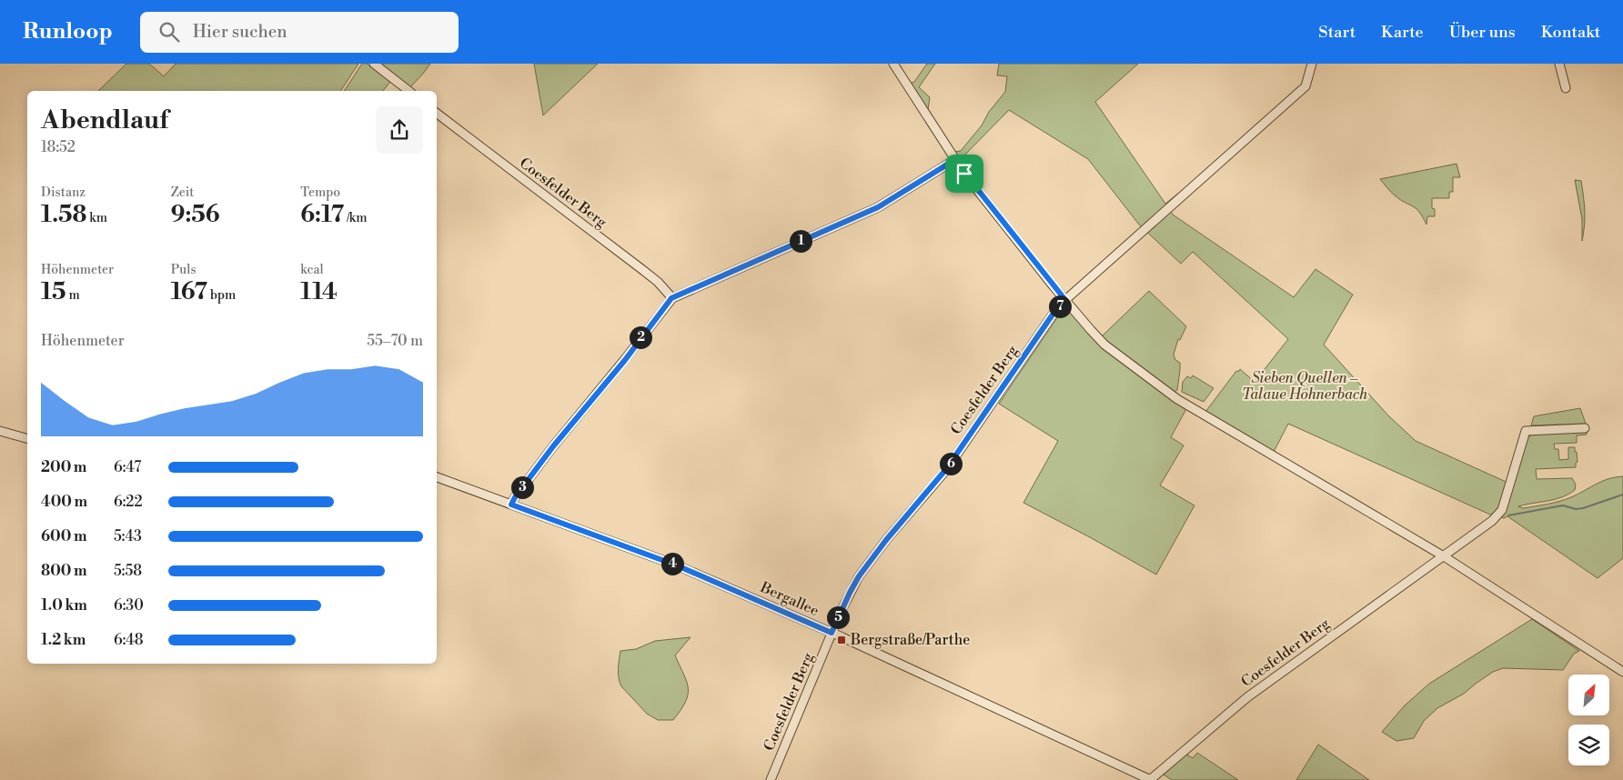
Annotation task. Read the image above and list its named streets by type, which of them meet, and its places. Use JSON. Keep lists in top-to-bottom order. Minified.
{"streets":{"street":["Coesfelder Berg","Bergallee"]},"crossings":[["Coesfelder Berg","Bergallee"]],"parks":["Sieben Quellen – Talaue Hohnerbach"],"places":{"transit":["Bergstraße/Parthe"]},"north":"top right","page":{"header":"Runloop","search":"Hier suchen","nav":["Start","Karte","Über uns","Kontakt"],"heading":["Abendlauf","18:52"],"stats":[["Distanz","1.58 km"],["Zeit","9:56"],["Tempo","6:17 /km"],["Höhenmeter","15 m"],["Puls","167 bpm"],["kcal","114"]],"pins":["1","7","2","6","3","4","5"],"chart":["Höhenmeter","55–70 m"],"list":[{"name":"200 m","note":"6:47"},{"name":"400 m","note":"6:22"},{"name":"600 m","note":"5:43"},{"name":"800 m","note":"5:58"},{"name":"1.0 km","note":"6:30"},{"name":"1.2 km","note":"6:48"}]}}
